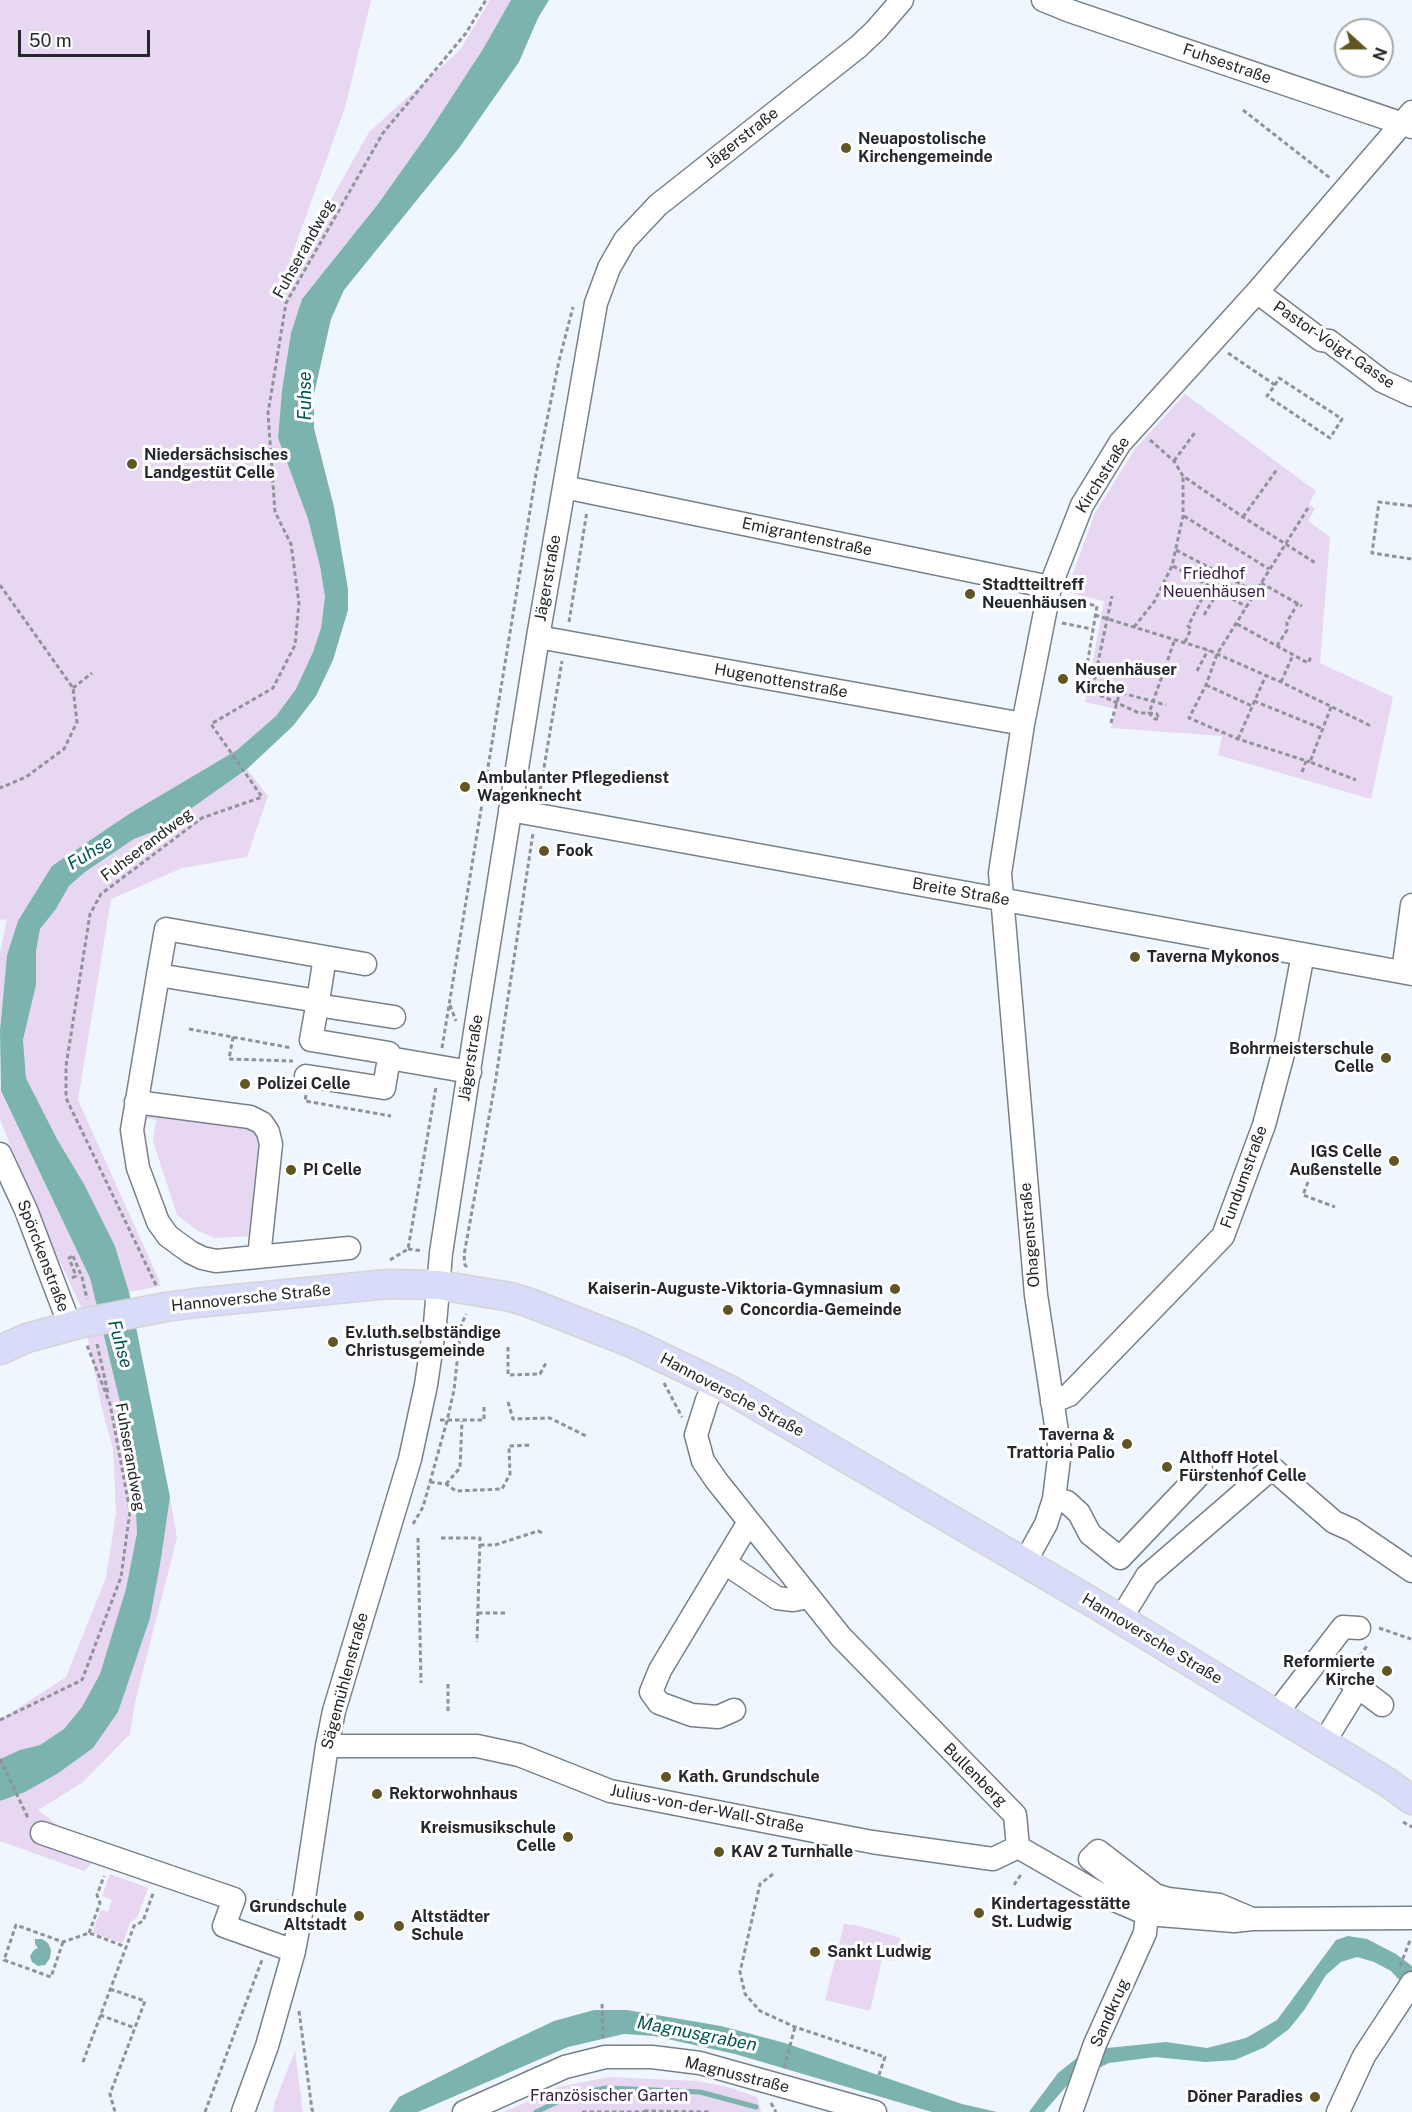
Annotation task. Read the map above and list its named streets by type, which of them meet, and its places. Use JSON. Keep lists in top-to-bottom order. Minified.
{"streets":{"main road":["Hannoversche Straße"],"street":["Fuhsestraße","Jägerstraße","Pastor-Voigt-Gasse","Kirchstraße","Emigrantenstraße","Hugenottenstraße","Breite Straße","Fundumstraße","Ohagenstraße","Spörckenstraße","Sägemühlenstraße","Bullenberg","Julius-von-der-Wall-Straße","Sandkrug","Magnusstraße"],"path":["Fuhserandweg"]},"crossings":[["Fuhsestraße","Kirchstraße"],["Jägerstraße","Emigrantenstraße"],["Jägerstraße","Hugenottenstraße"],["Jägerstraße","Breite Straße"],["Jägerstraße","Hannoversche Straße"],["Jägerstraße","Sägemühlenstraße"],["Fuhserandweg","Spörckenstraße"],["Fuhserandweg","Hannoversche Straße"],["Pastor-Voigt-Gasse","Kirchstraße"],["Kirchstraße","Emigrantenstraße"],["Kirchstraße","Hugenottenstraße"],["Kirchstraße","Breite Straße"],["Kirchstraße","Ohagenstraße"],["Breite Straße","Fundumstraße"],["Breite Straße","Ohagenstraße"],["Fundumstraße","Ohagenstraße"],["Ohagenstraße","Hannoversche Straße"],["Spörckenstraße","Hannoversche Straße"],["Hannoversche Straße","Sägemühlenstraße"],["Sägemühlenstraße","Julius-von-der-Wall-Straße"],["Bullenberg","Julius-von-der-Wall-Straße"]],"water":["Fuhse","Magnusgraben"],"parks":["Friedhof Neuenhäusen","Französischer Garten"],"places":["Neuapostolische Kirchengemeinde","Niedersächsisches Landgestüt Celle","Stadtteiltreff Neuenhäusen","Neuenhäuser Kirche","Ambulanter Pflegedienst Wagenknecht","Fook","Taverna Mykonos","Bohrmeisterschule Celle","Polizei Celle","IGS Celle Außenstelle","PI Celle","Kaiserin-Auguste-Viktoria-Gymnasium","Concordia-Gemeinde","Ev.luth.selbständige Christusgemeinde","Taverna & Trattoria Palio","Althoff Hotel Fürstenhof Celle","Reformierte Kirche","Kath. Grundschule","Rektorwohnhaus","Kreismusikschule Celle","KAV 2 Turnhalle","Kindertagesstätte St. Ludwig","Grundschule Altstadt","Altstädter Schule","Sankt Ludwig","Döner Paradies"],"scale_bar":"50 m","north":"right"}
